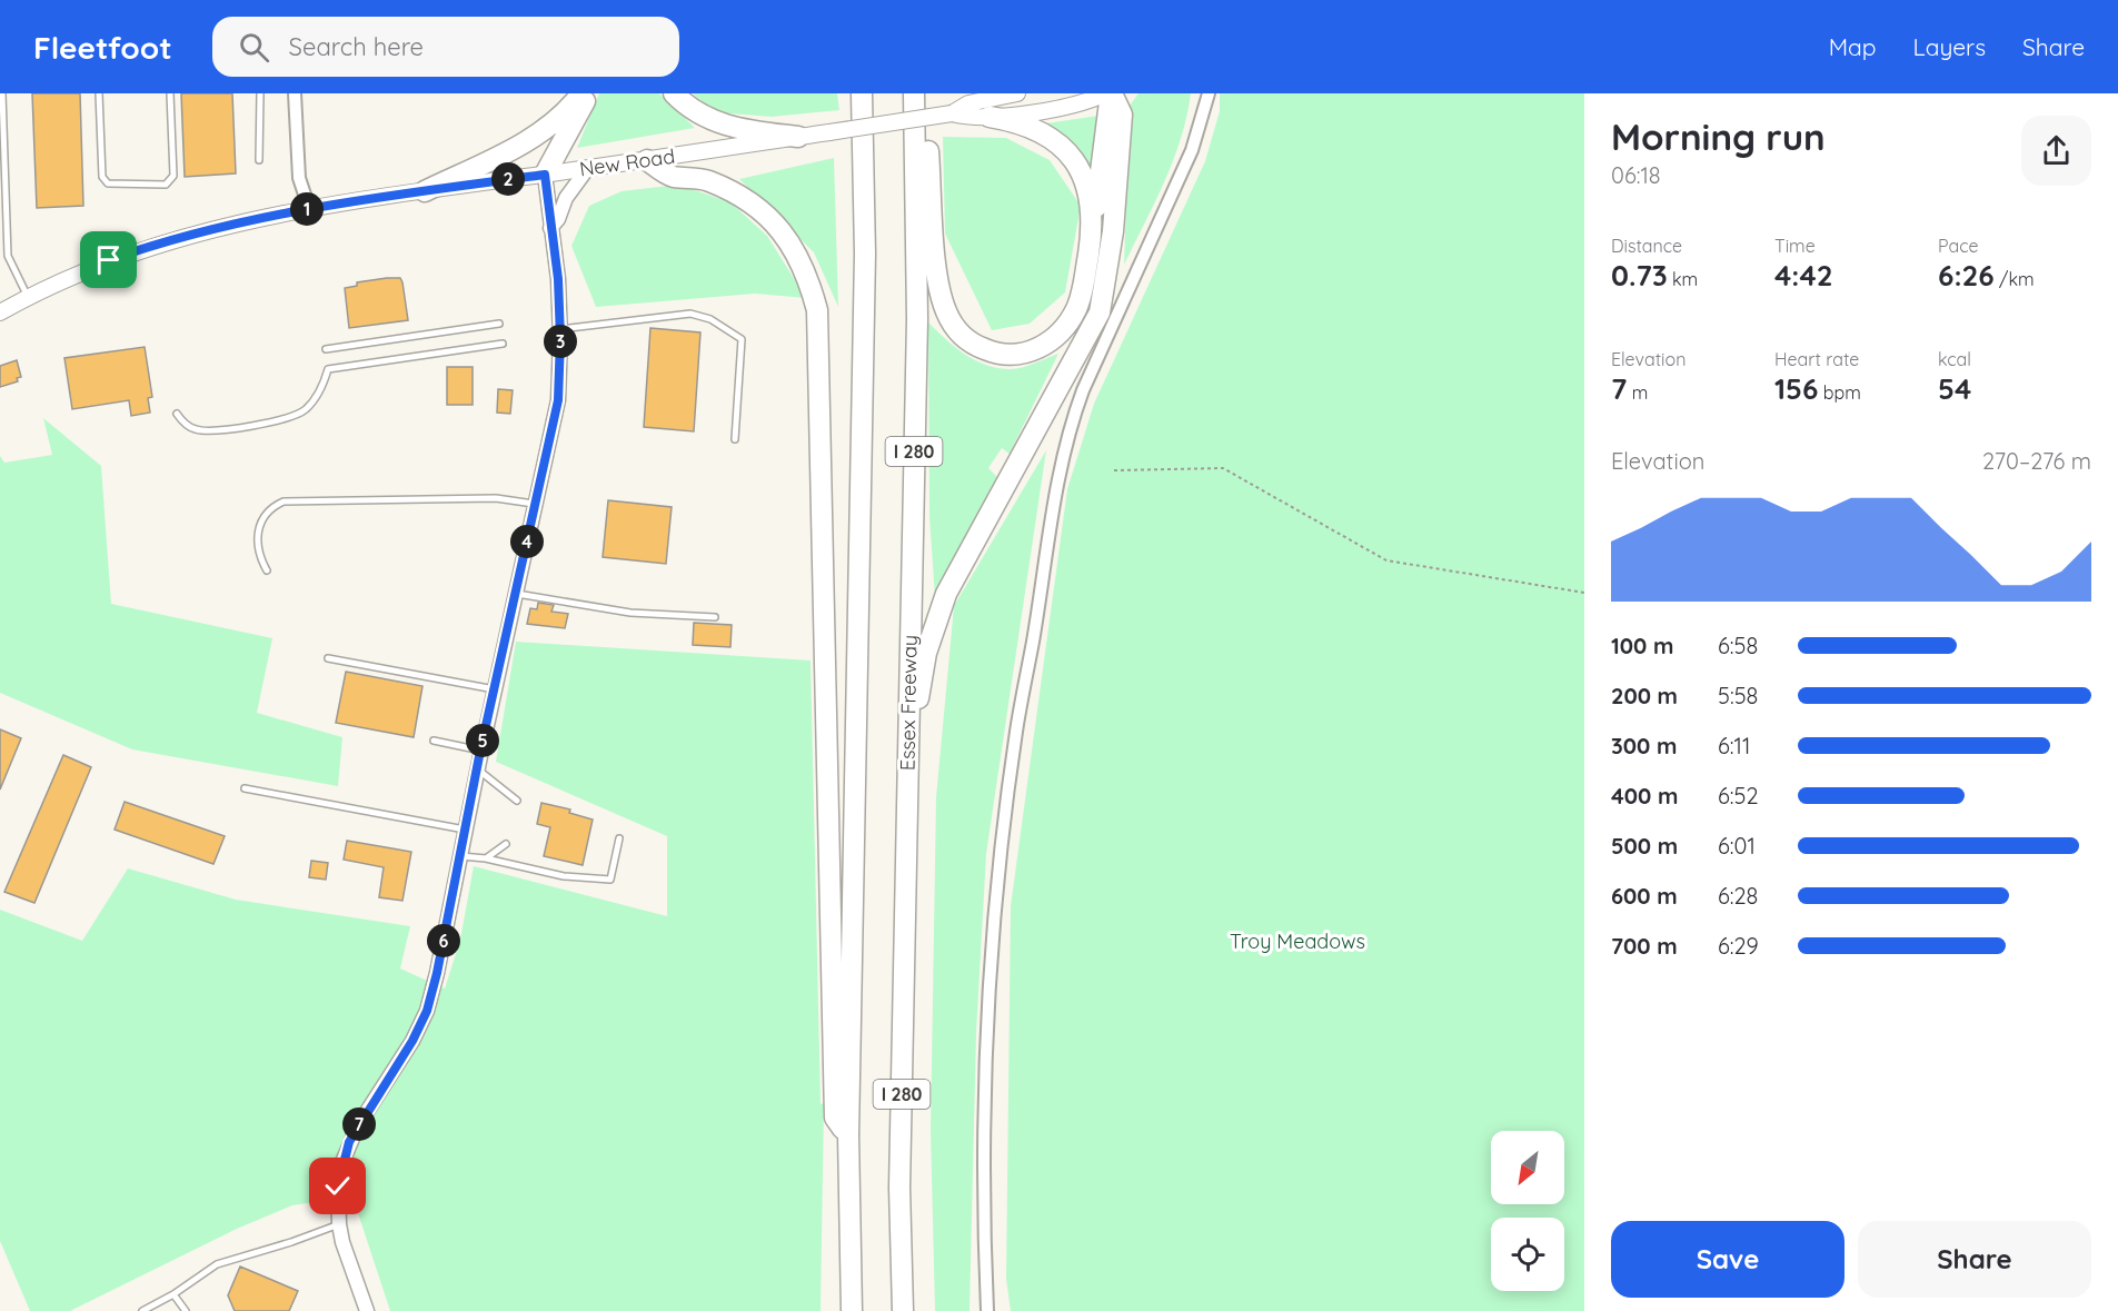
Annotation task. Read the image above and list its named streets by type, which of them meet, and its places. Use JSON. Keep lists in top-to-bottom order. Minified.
{"streets":{"highway":["I 280","Essex Freeway"],"main road":["New Road"]},"parks":["Troy Meadows"],"north":"bottom left","page":{"header":"Fleetfoot","search":"Search here","nav":["Map","Layers","Share"],"heading":["Morning run","06:18"],"pins":["2","1","3","4","5","6","7"],"stats":[["Distance","0.73 km"],["Time","4:42"],["Pace","6:26 /km"],["Elevation","7 m"],["Heart rate","156 bpm"],["kcal","54"]],"chart":["Elevation","270–276 m"],"list":[{"name":"100 m","note":"6:58"},{"name":"200 m","note":"5:58"},{"name":"300 m","note":"6:11"},{"name":"400 m","note":"6:52"},{"name":"500 m","note":"6:01"},{"name":"600 m","note":"6:28"},{"name":"700 m","note":"6:29"}],"buttons":["Save","Share"]}}
